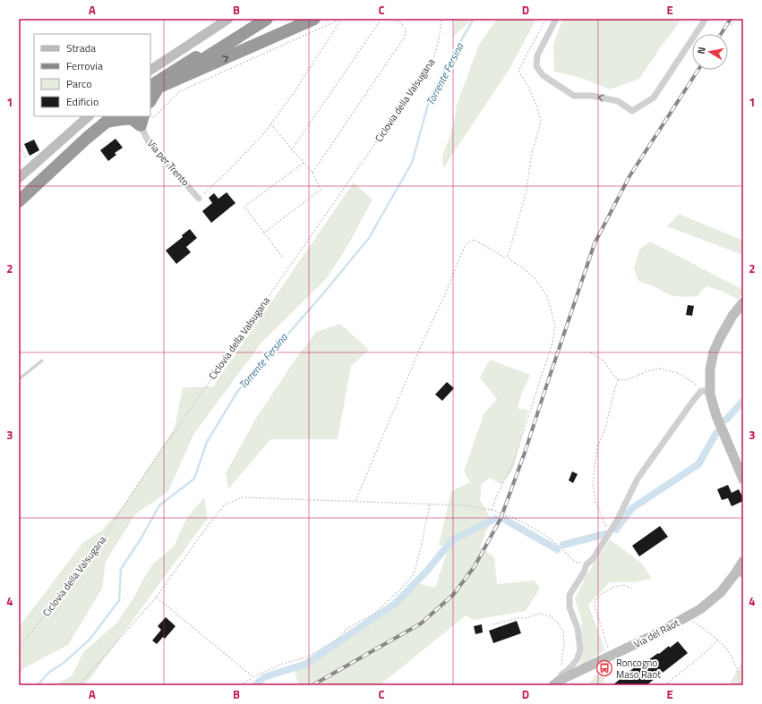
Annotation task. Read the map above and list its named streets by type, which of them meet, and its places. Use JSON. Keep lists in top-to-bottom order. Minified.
{"streets":{"street":["Via per Trento","Via del Ràot"],"path":["Ciclovia della Valsugana"]},"water":["Torrente Fersina"],"places":{"bus stop":["Roncogno Maso Raot"]},"legend":["Strada","Ferrovia","Parco","Edificio"],"north":"left","grid":{"columns":["A","B","C","D","E"],"rows":["1","2","3","4"]}}
